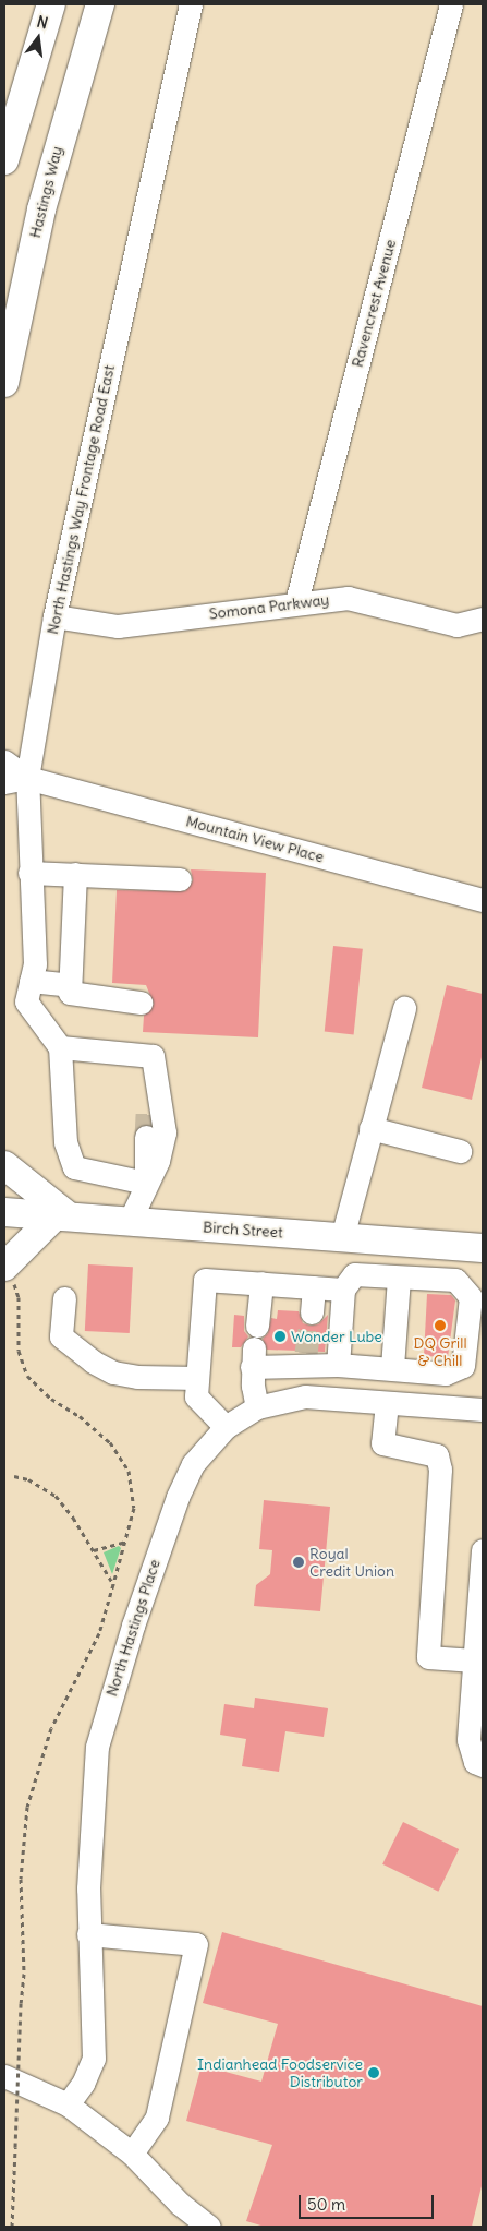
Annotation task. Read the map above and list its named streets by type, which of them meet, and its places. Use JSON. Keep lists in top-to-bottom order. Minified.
{"streets":{"main road":["Hastings Way","Birch Street"],"street":["Ravencrest Avenue","North Hastings Way Frontage Road East","Somona Parkway","Mountain View Place","North Hastings Place"]},"crossings":[["Ravencrest Avenue","Somona Parkway"],["North Hastings Way Frontage Road East","Somona Parkway"],["North Hastings Way Frontage Road East","Mountain View Place"]],"places":["DQ Grill & Chill","Wonder Lube","Royal Credit Union","Indianhead Foodservice Distributor"],"scale_bar":"50 m","north":"top"}
